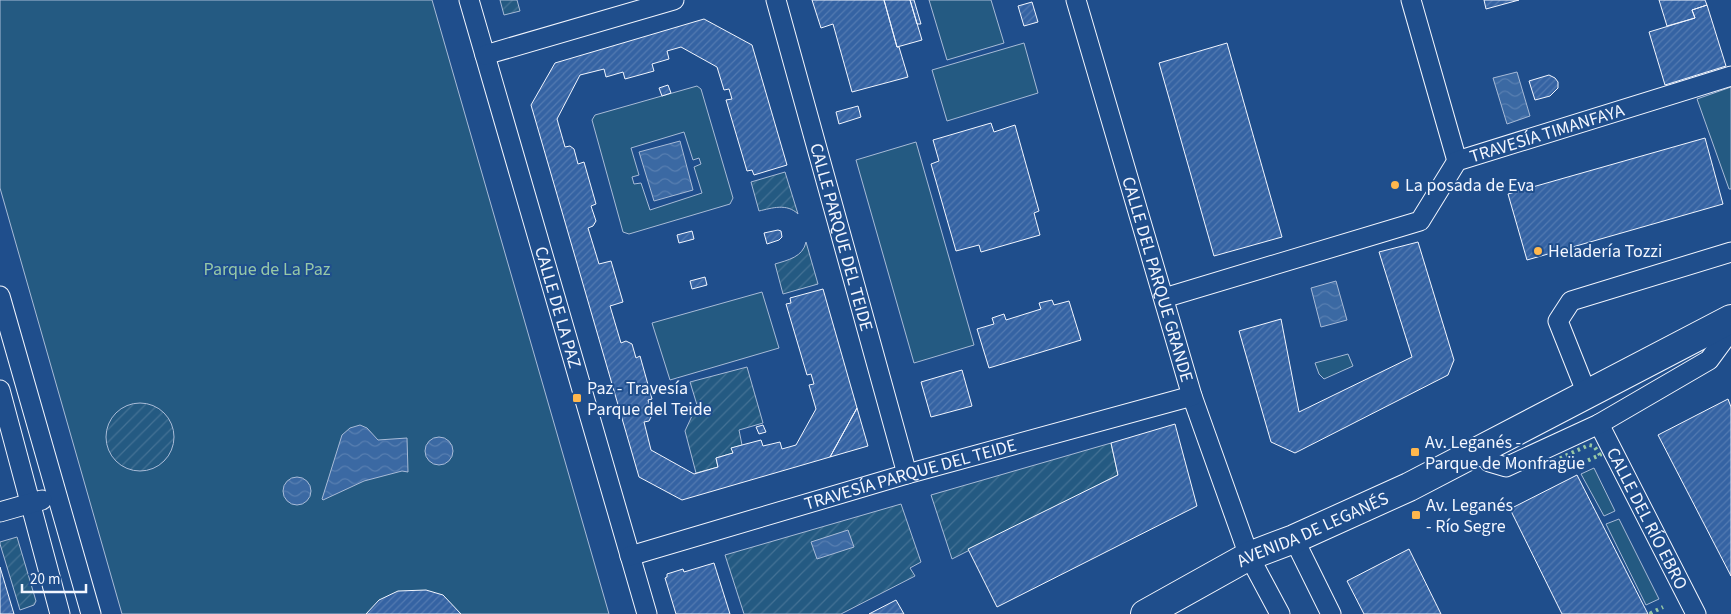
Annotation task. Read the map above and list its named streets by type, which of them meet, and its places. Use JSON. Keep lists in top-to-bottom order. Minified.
{"streets":{"street":["TRAVESÍA TIMANFAYA","CALLE PARQUE DEL TEIDE","CALLE DEL PARQUE GRANDE","CALLE DE LA PAZ","TRAVESÍA PARQUE DEL TEIDE","CALLE DEL RÍO EBRO","AVENIDA DE LEGANÉS"]},"crossings":[["TRAVESÍA TIMANFAYA","CALLE DEL PARQUE GRANDE"],["CALLE PARQUE DEL TEIDE","TRAVESÍA PARQUE DEL TEIDE"],["CALLE DEL PARQUE GRANDE","TRAVESÍA PARQUE DEL TEIDE"],["CALLE DEL PARQUE GRANDE","AVENIDA DE LEGANÉS"],["CALLE DE LA PAZ","TRAVESÍA PARQUE DEL TEIDE"]],"parks":["Parque de La Paz"],"places":{"other":["La posada de Eva","Heladería Tozzi"],"transit":["Paz - Travesía Parque del Teide","Av. Leganés - Parque de Monfragüe","Av. Leganés - Río Segre"]},"scale_bar":"20 m"}
